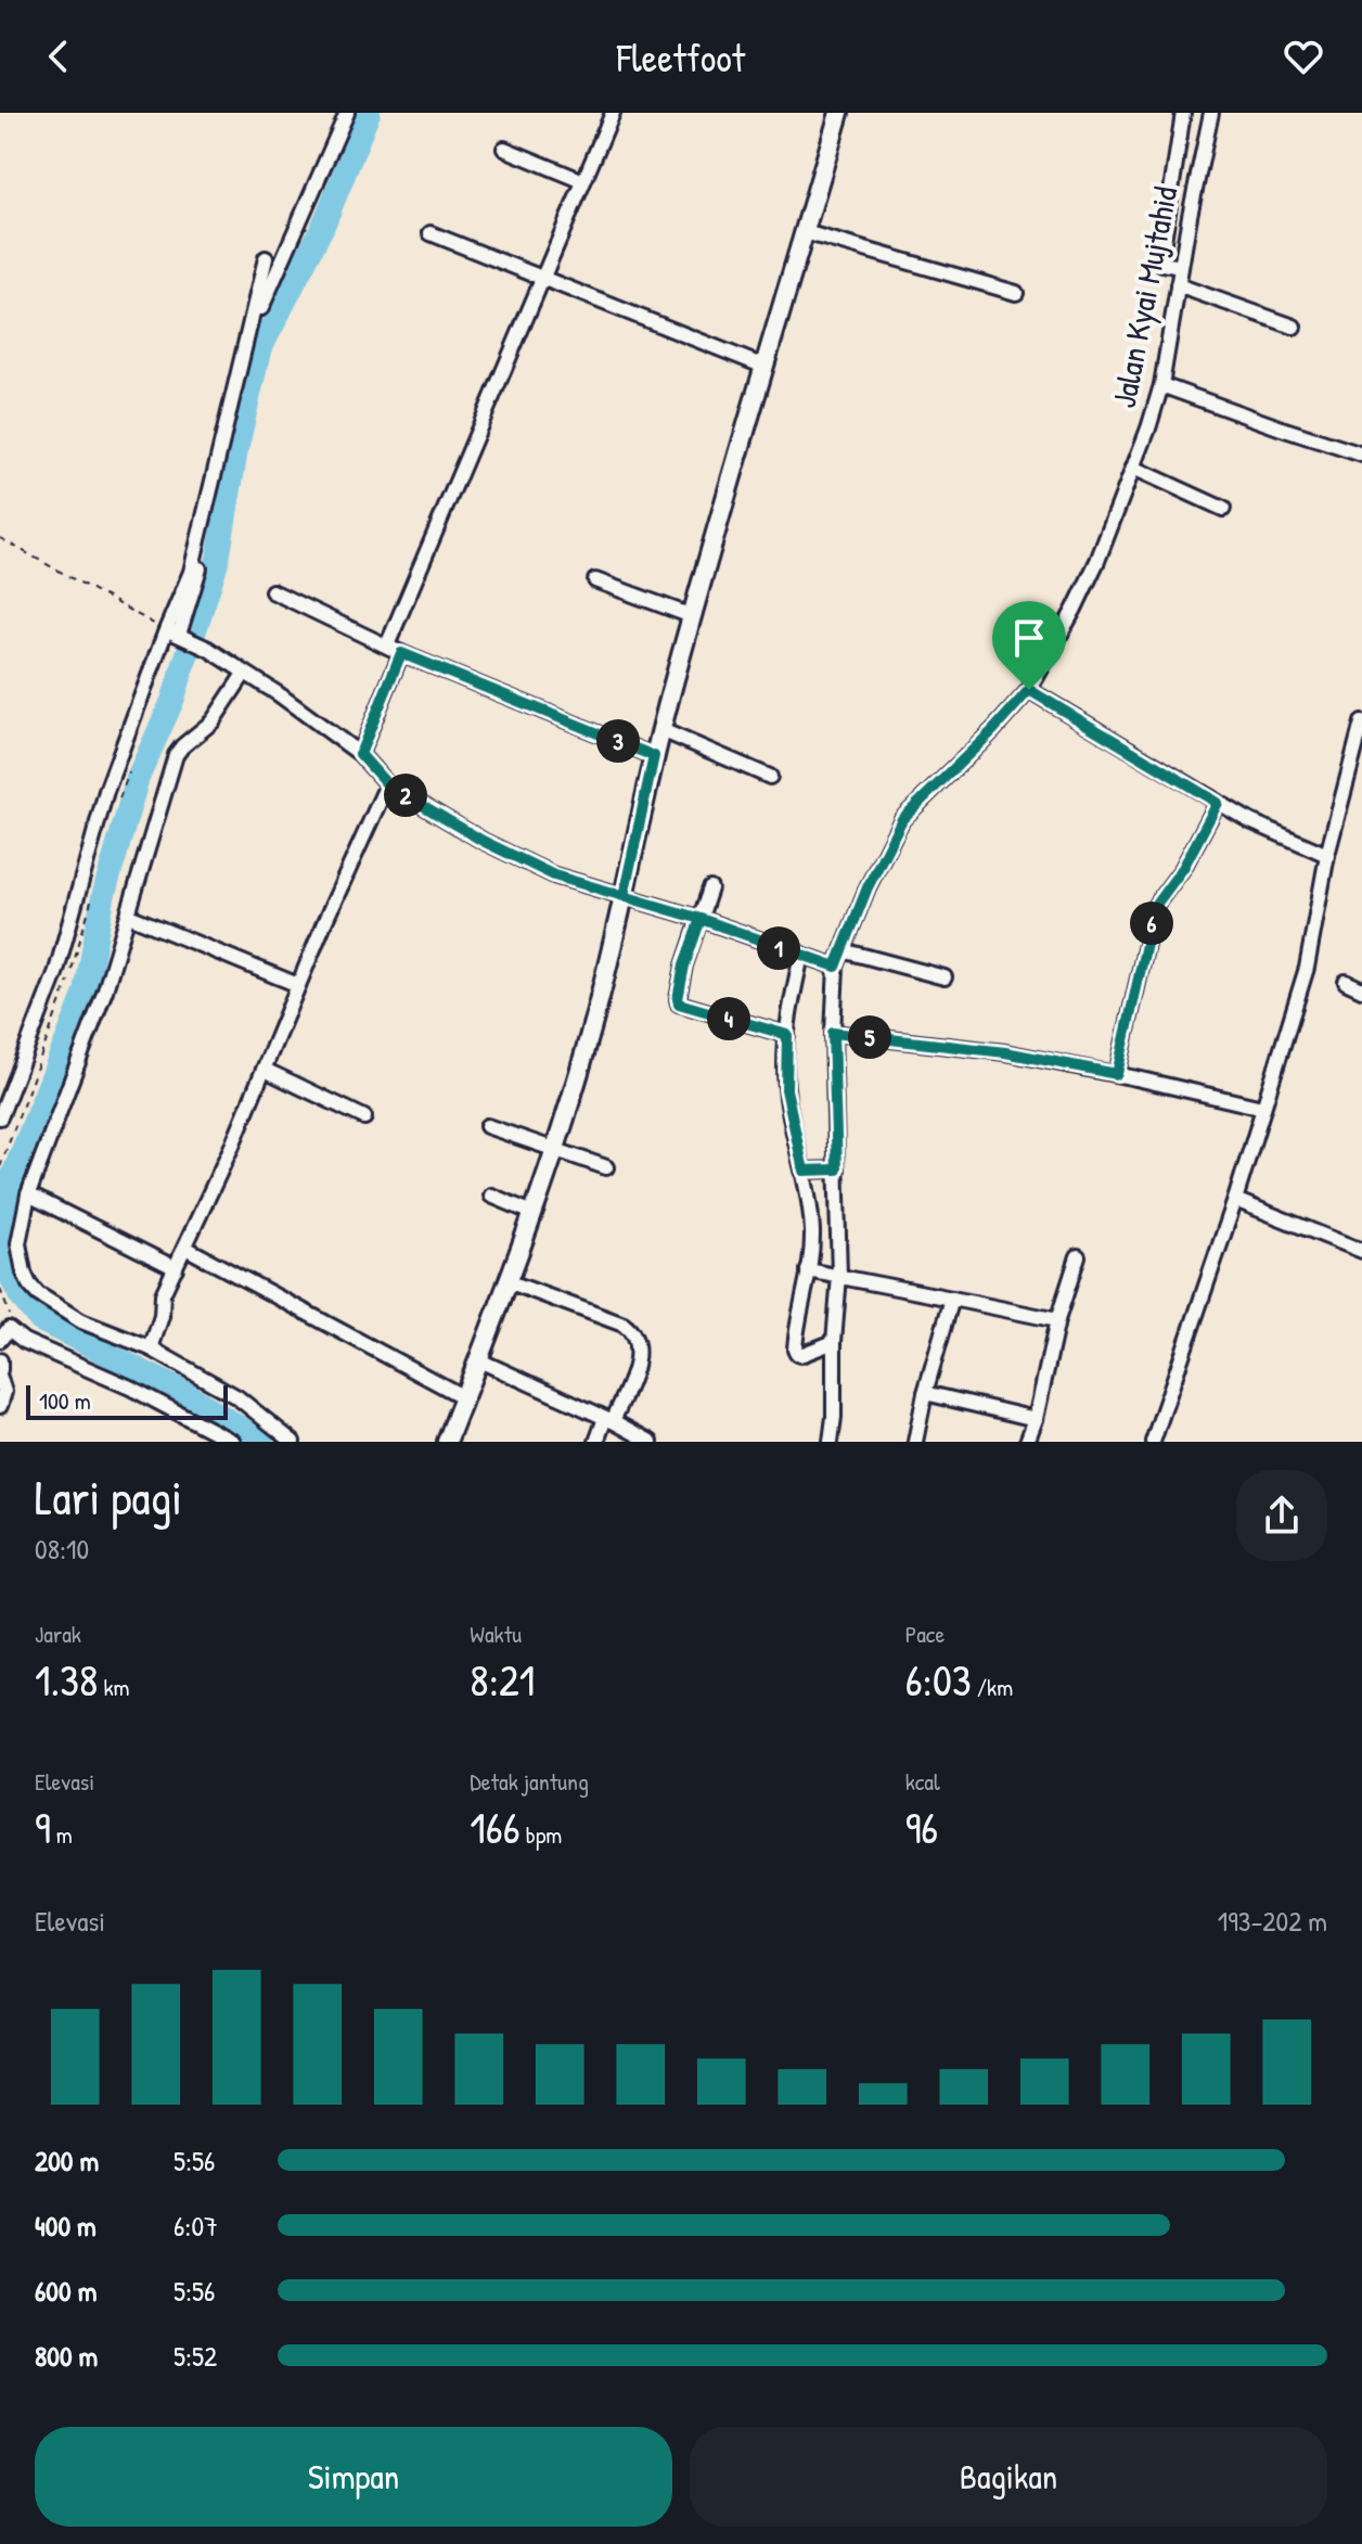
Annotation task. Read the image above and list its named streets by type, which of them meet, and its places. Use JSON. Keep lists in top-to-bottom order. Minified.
{"streets":{"street":["Jalan Kyai Mujtahid"]},"scale_bar":"100 m","page":{"header":"Fleetfoot","pins":["3","2","6","1","4","5"],"scale":"100 m","heading":["Lari pagi","08:10"],"stats":[["Jarak","1.38 km"],["Waktu","8:21"],["Pace","6:03 /km"],["Elevasi","9 m"],["Detak jantung","166 bpm"],["kcal","96"]],"chart":["Elevasi","193–202 m"],"list":[{"name":"200 m","note":"5:56"},{"name":"400 m","note":"6:07"},{"name":"600 m","note":"5:56"},{"name":"800 m","note":"5:52"}],"buttons":["Simpan","Bagikan"]}}
